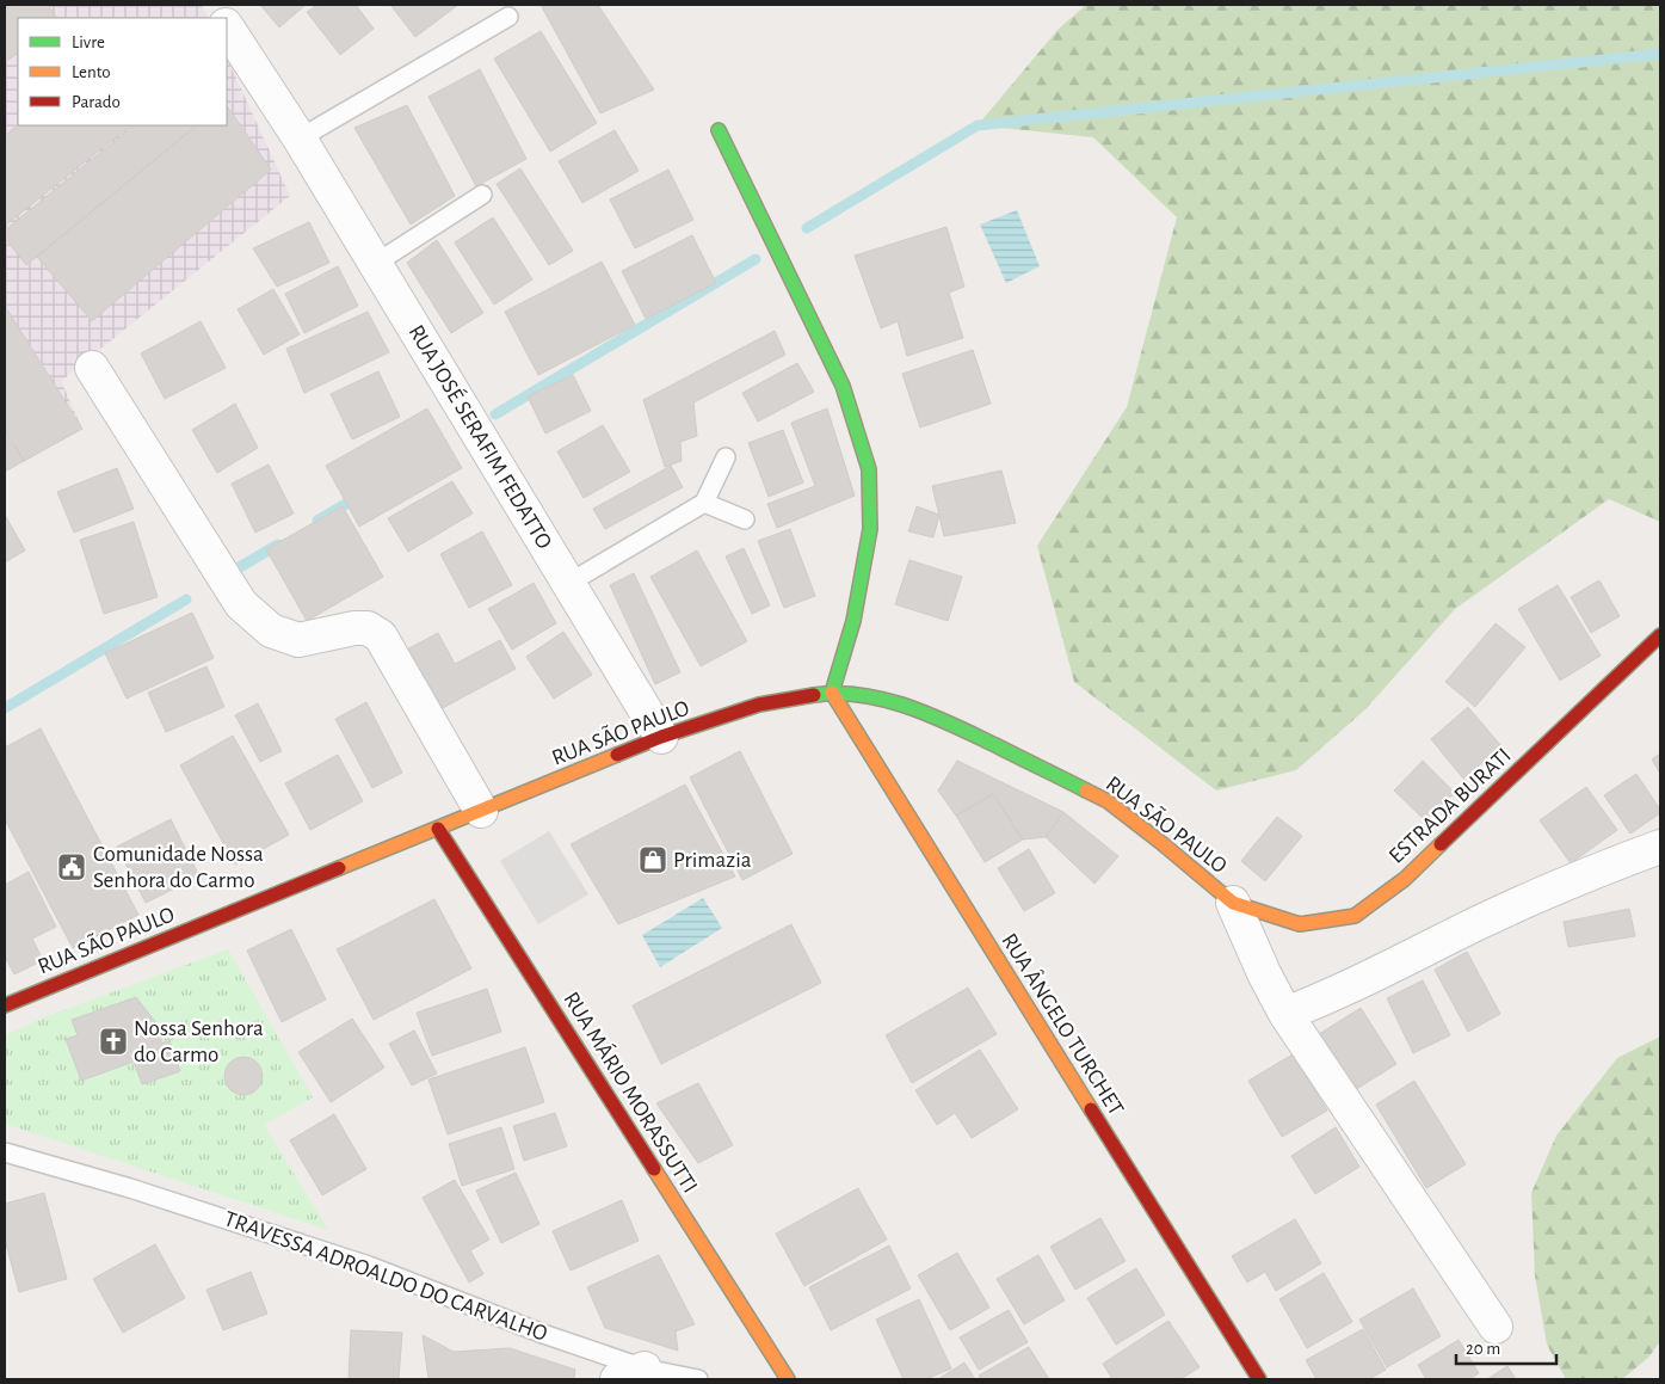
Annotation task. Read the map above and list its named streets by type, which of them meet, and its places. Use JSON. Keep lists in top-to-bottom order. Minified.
{"streets":{"street":["RUA JOSÉ SERAFIM FEDATTO","RUA SÃO PAULO","ESTRADA BURATI","RUA ÂNGELO TURCHET","RUA MÁRIO MORASSUTTI"],"lane":["TRAVESSA ADROALDO DO CARVALHO"]},"crossings":[["RUA JOSÉ SERAFIM FEDATTO","RUA SÃO PAULO"],["RUA SÃO PAULO","ESTRADA BURATI"],["RUA SÃO PAULO","RUA ÂNGELO TURCHET"],["RUA SÃO PAULO","RUA MÁRIO MORASSUTTI"]],"places":{"shop":["Primazia"],"public building":["Comunidade Nossa Senhora do Carmo"],"church":["Nossa Senhora do Carmo"]},"legend":["Livre","Lento","Parado"],"scale_bar":"20 m"}
